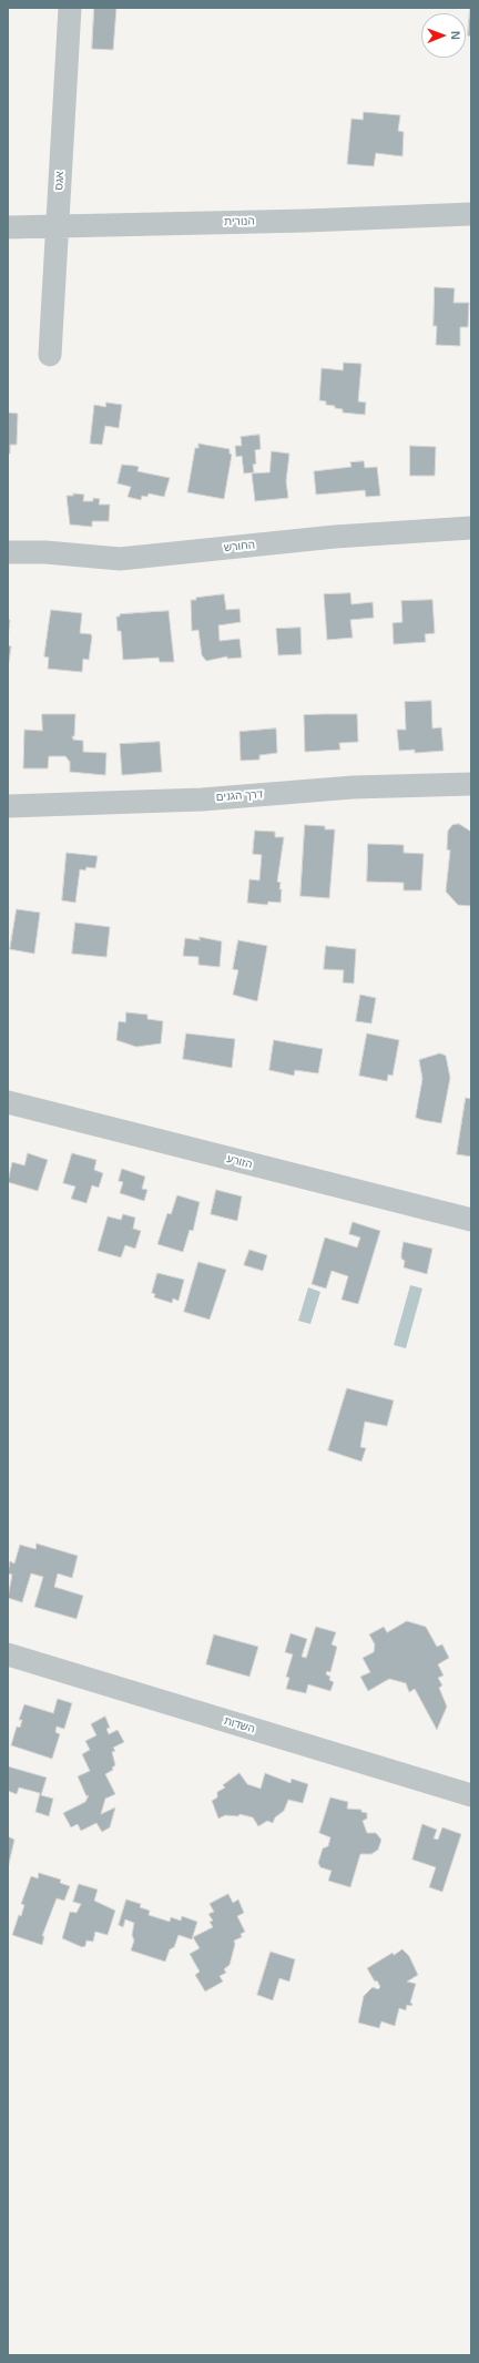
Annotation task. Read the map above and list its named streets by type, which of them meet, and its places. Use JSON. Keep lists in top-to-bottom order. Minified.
{"streets":{"street":["אגס","הנורית","החורש","דרך הגנים","הזורע","השדות"]},"crossings":[["אגס","הנורית"]],"north":"right"}
